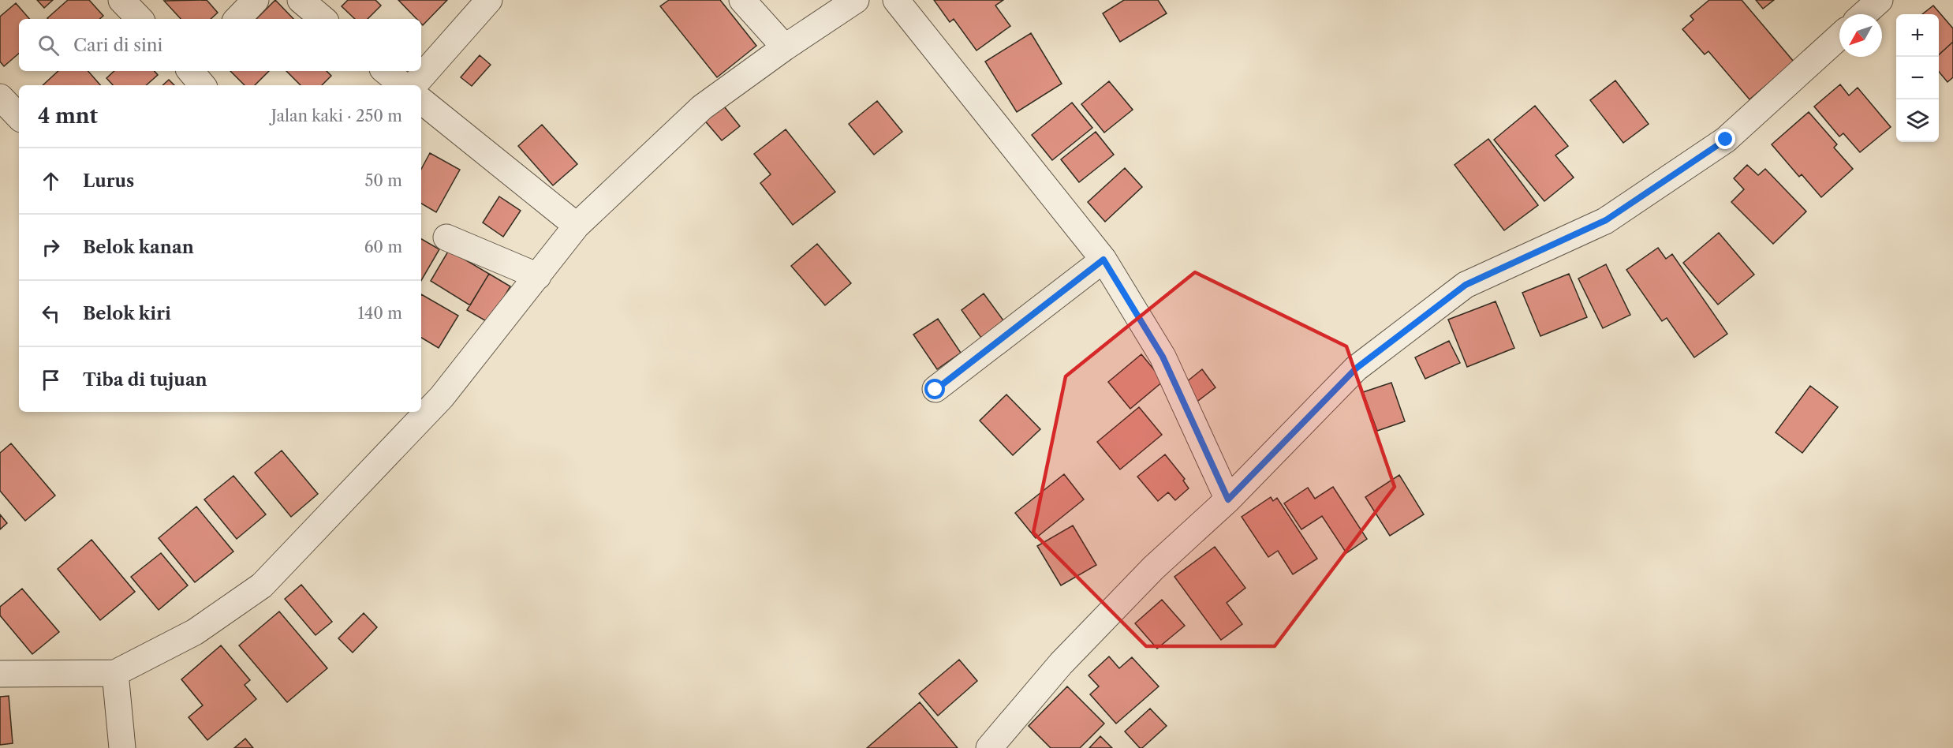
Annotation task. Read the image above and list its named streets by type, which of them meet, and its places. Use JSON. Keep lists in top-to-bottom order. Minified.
{"north":"bottom left","page":{"map_buttons":["+","−"],"search":"Cari di sini","heading":["4 mnt","Jalan kaki · 250 m"],"list":[["Lurus","50 m"],["Belok kanan","60 m"],["Belok kiri","140 m"],"Tiba di tujuan"]}}
